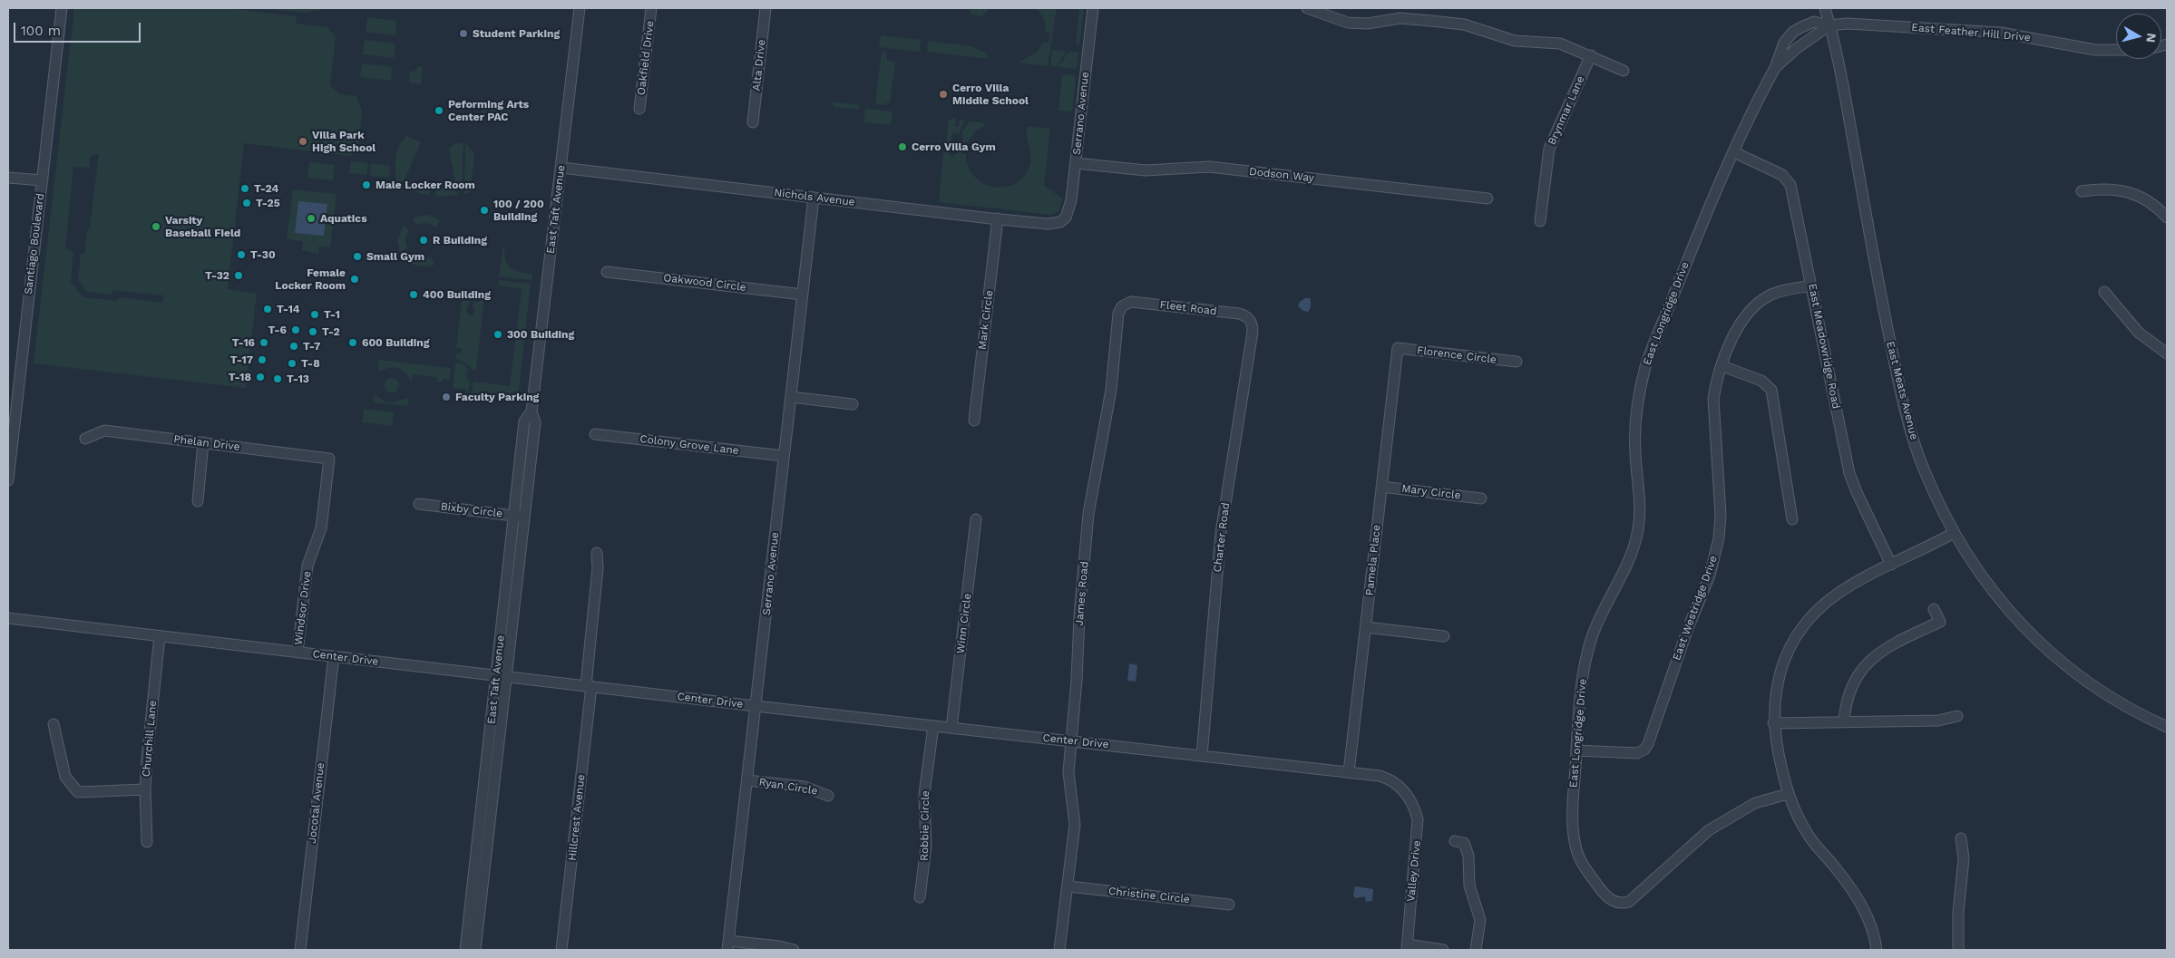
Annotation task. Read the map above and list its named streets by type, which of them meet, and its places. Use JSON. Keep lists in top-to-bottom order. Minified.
{"streets":{"street":["East Feather Hill Drive","Oakfield Drive","Alta Drive","Brynmar Lane","Serrano Avenue","Dodson Way","Nichols Avenue","East Taft Avenue","Santiago Boulevard","Oakwood Circle","Fleet Road","East Longridge Drive","Mark Circle","East Meadowridge Road","Florence Circle","East Meats Avenue","Phelan Drive","Colony Grove Lane","Mary Circle","Bixby Circle","Charter Road","Pamela Place","James Road","Windsor Drive","East Westridge Drive","Winn Circle","Center Drive","Churchill Lane","Ryan Circle","Jocotal Avenue","Hillcrest Avenue","Robbie Circle","Valley Drive","Christine Circle"]},"crossings":[["East Feather Hill Drive","East Longridge Drive"],["East Feather Hill Drive","East Meats Avenue"],["Serrano Avenue","Dodson Way"],["Serrano Avenue","Nichols Avenue"],["Serrano Avenue","Oakwood Circle"],["Serrano Avenue","Colony Grove Lane"],["Serrano Avenue","Center Drive"],["Serrano Avenue","Ryan Circle"],["Nichols Avenue","East Taft Avenue"],["Nichols Avenue","Mark Circle"],["East Taft Avenue","Bixby Circle"],["East Taft Avenue","Center Drive"],["Fleet Road","Charter Road"],["Fleet Road","James Road"],["East Longridge Drive","East Meadowridge Road"],["East Longridge Drive","East Meats Avenue"],["East Longridge Drive","East Westridge Drive"],["East Meadowridge Road","East Westridge Drive"],["Florence Circle","Pamela Place"],["Phelan Drive","Windsor Drive"],["Mary Circle","Pamela Place"],["Charter Road","Center Drive"],["Pamela Place","Center Drive"],["James Road","Center Drive"],["James Road","Christine Circle"],["Windsor Drive","Center Drive"],["Winn Circle","Center Drive"],["Center Drive","Churchill Lane"],["Center Drive","Jocotal Avenue"],["Center Drive","Hillcrest Avenue"],["Center Drive","Robbie Circle"],["Center Drive","Valley Drive"]],"places":["Student Parking","Cerro Villa Middle School","Peforming Arts Center PAC","Villa Park High School","Cerro Villa Gym","Male Locker Room","T-24","T-25","100 / 200 Building","Aquatics","Varsity Baseball Field","R Building","T-30","Small Gym","T-32","Female Locker Room","400 Building","T-14","T-1","T-6","T-2","300 Building","T-16","600 Building","T-7","T-17","T-8","T-18","T-13","Faculty Parking"],"scale_bar":"100 m","north":"right"}
